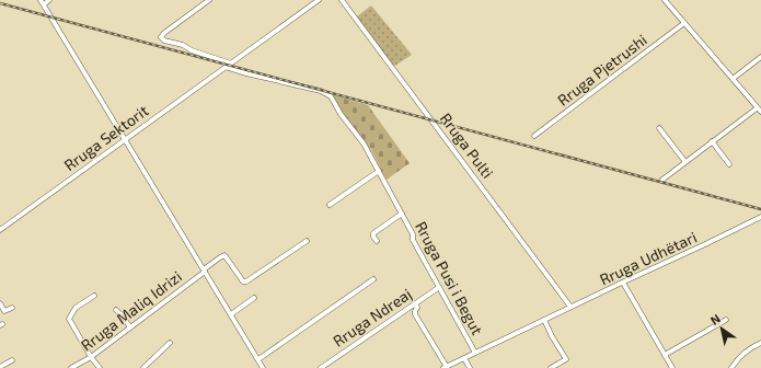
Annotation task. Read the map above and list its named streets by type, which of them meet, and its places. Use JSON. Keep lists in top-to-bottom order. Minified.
{"streets":{"street":["Rruga Pjetrushi","Rruga Sektorit","Rruga Pulti","Rruga Udhëtari","Rruga Pusi i Begut","Rruga Maliq Idrizi","Rruga Ndreaj"]},"crossings":[["Rruga Sektorit","Rruga Pusi i Begut"],["Rruga Pulti","Rruga Udhëtari"],["Rruga Udhëtari","Rruga Pusi i Begut"],["Rruga Udhëtari","Rruga Ndreaj"],["Rruga Pusi i Begut","Rruga Ndreaj"]],"north":"top left"}
